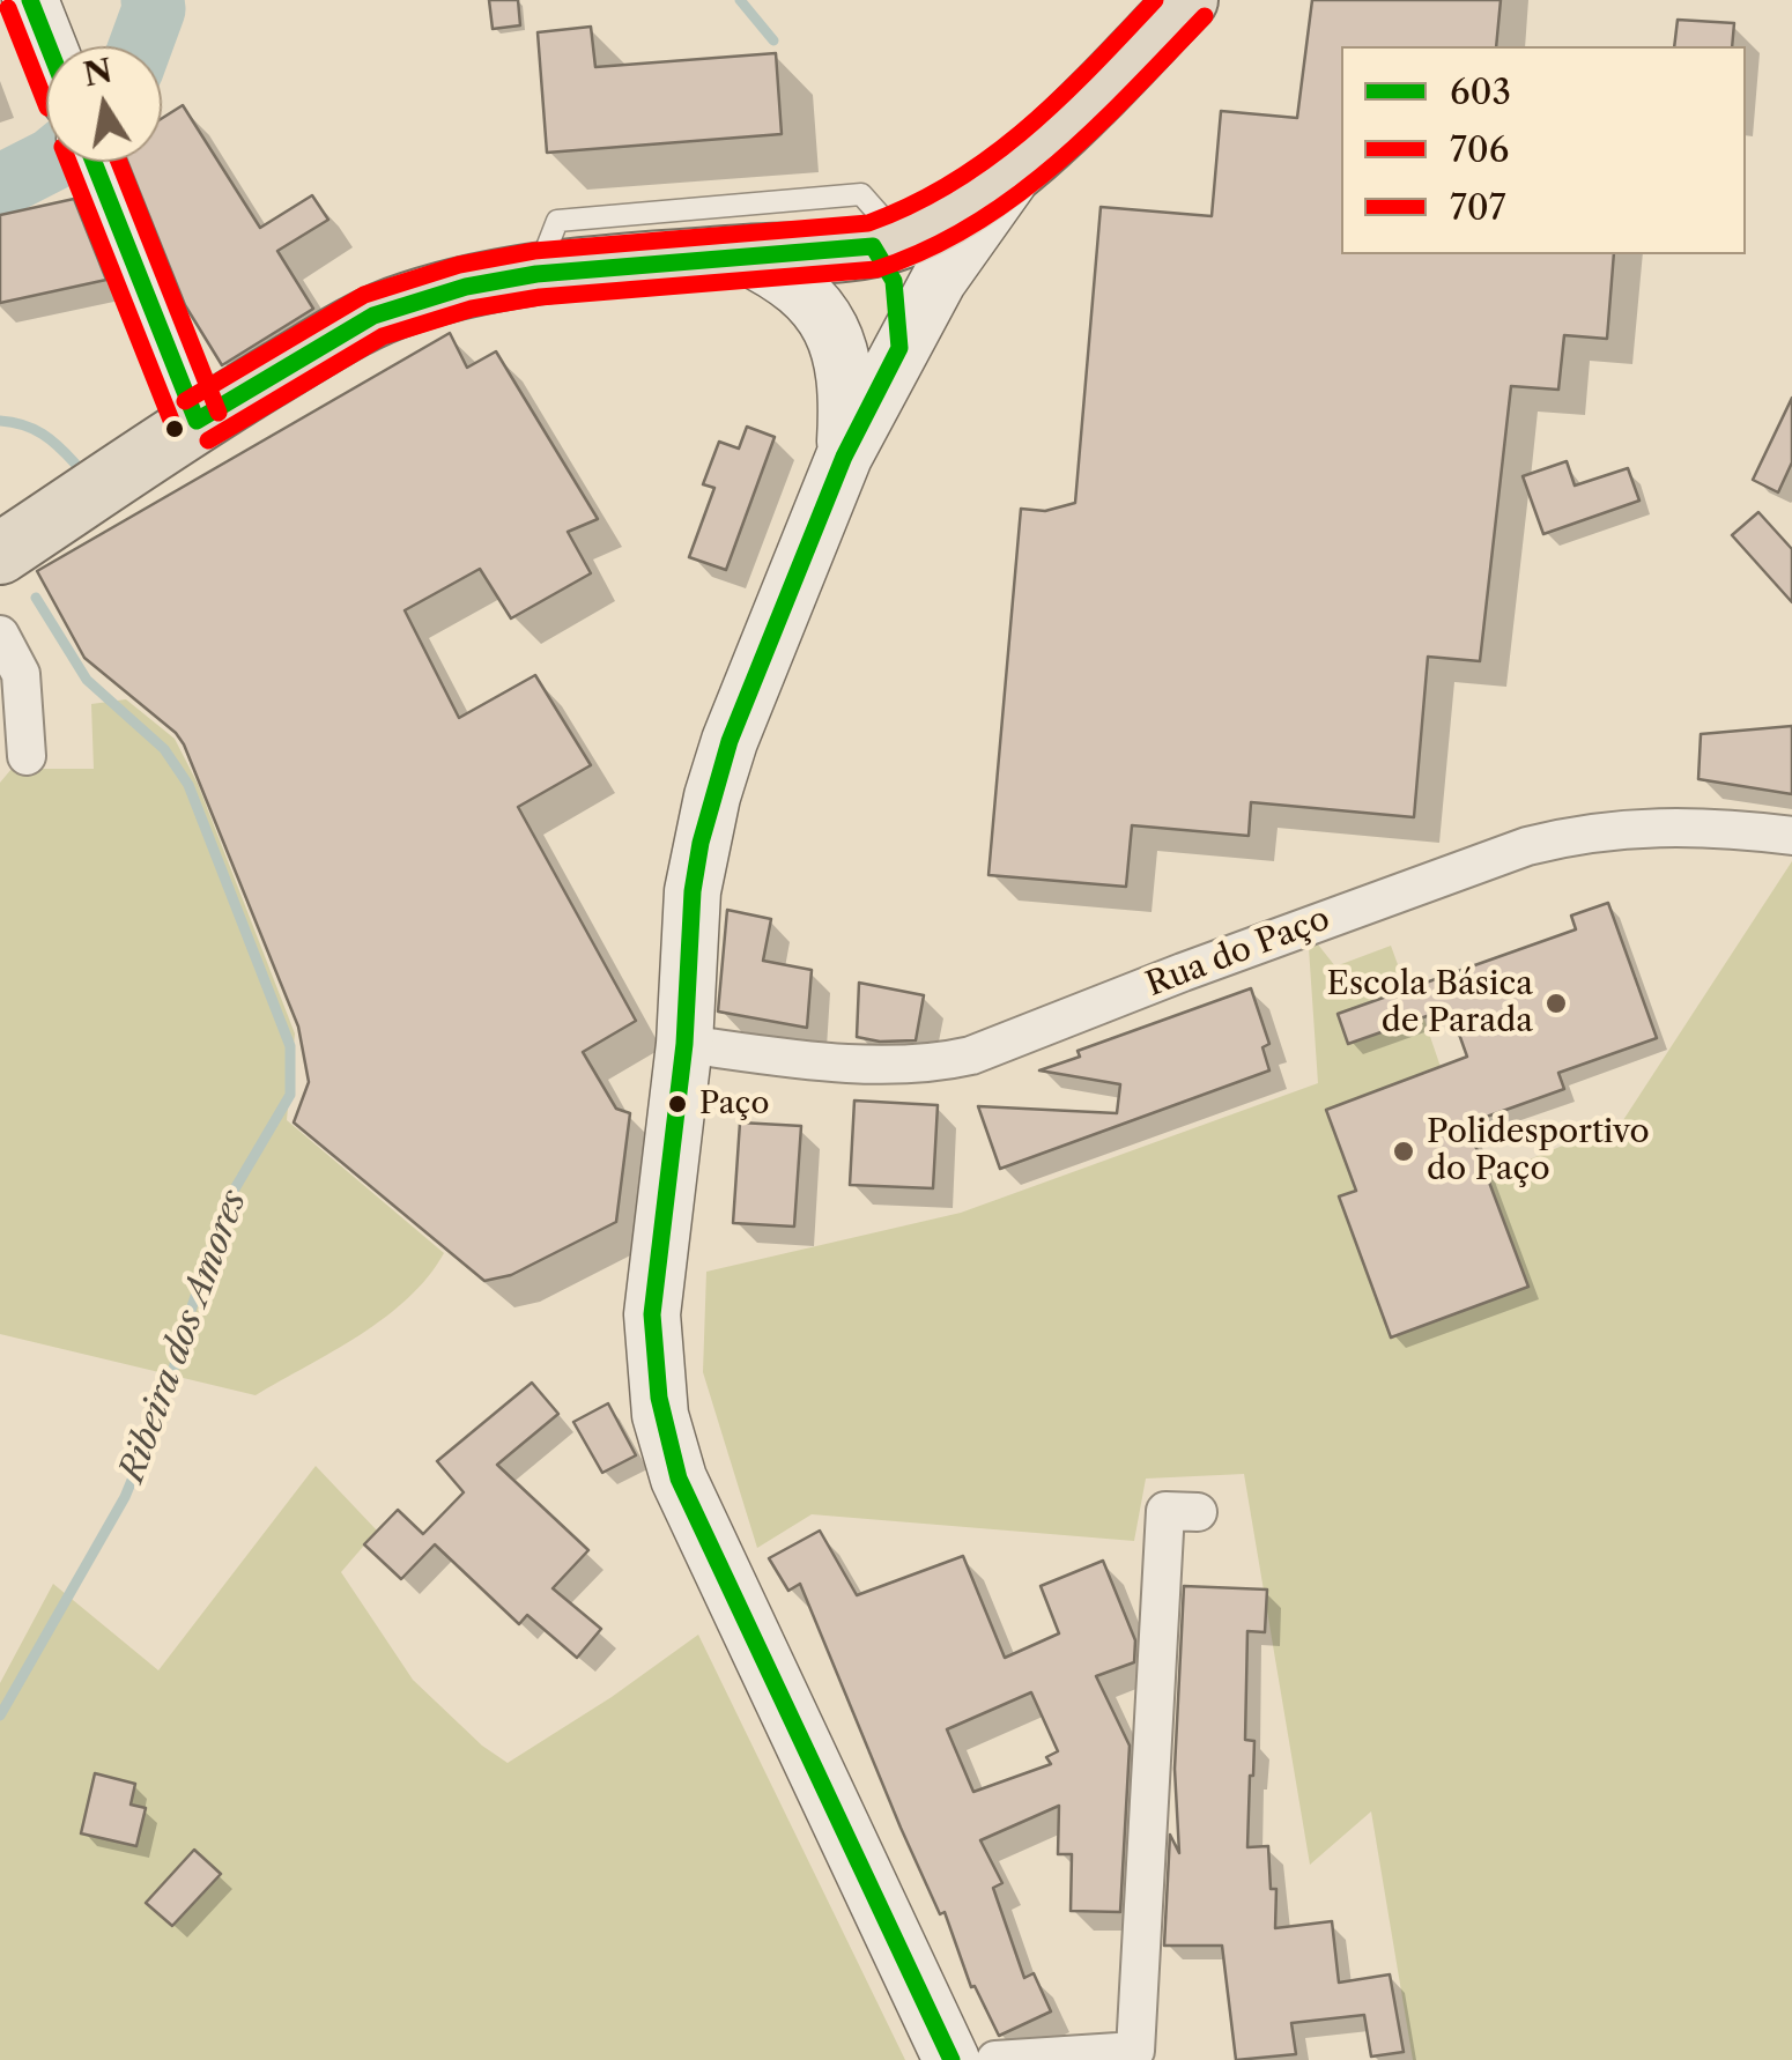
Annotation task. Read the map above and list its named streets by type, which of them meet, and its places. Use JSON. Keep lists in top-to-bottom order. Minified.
{"streets":{"street":["Rua do Paço"]},"water":["Ribeira dos Amores"],"places":["Escola Básica de Parada","Paço","Polidesportivo do Paço"],"lines":["transit line 603","transit line 707","transit line 706"],"legend":["603","706","707"],"north":"top"}
